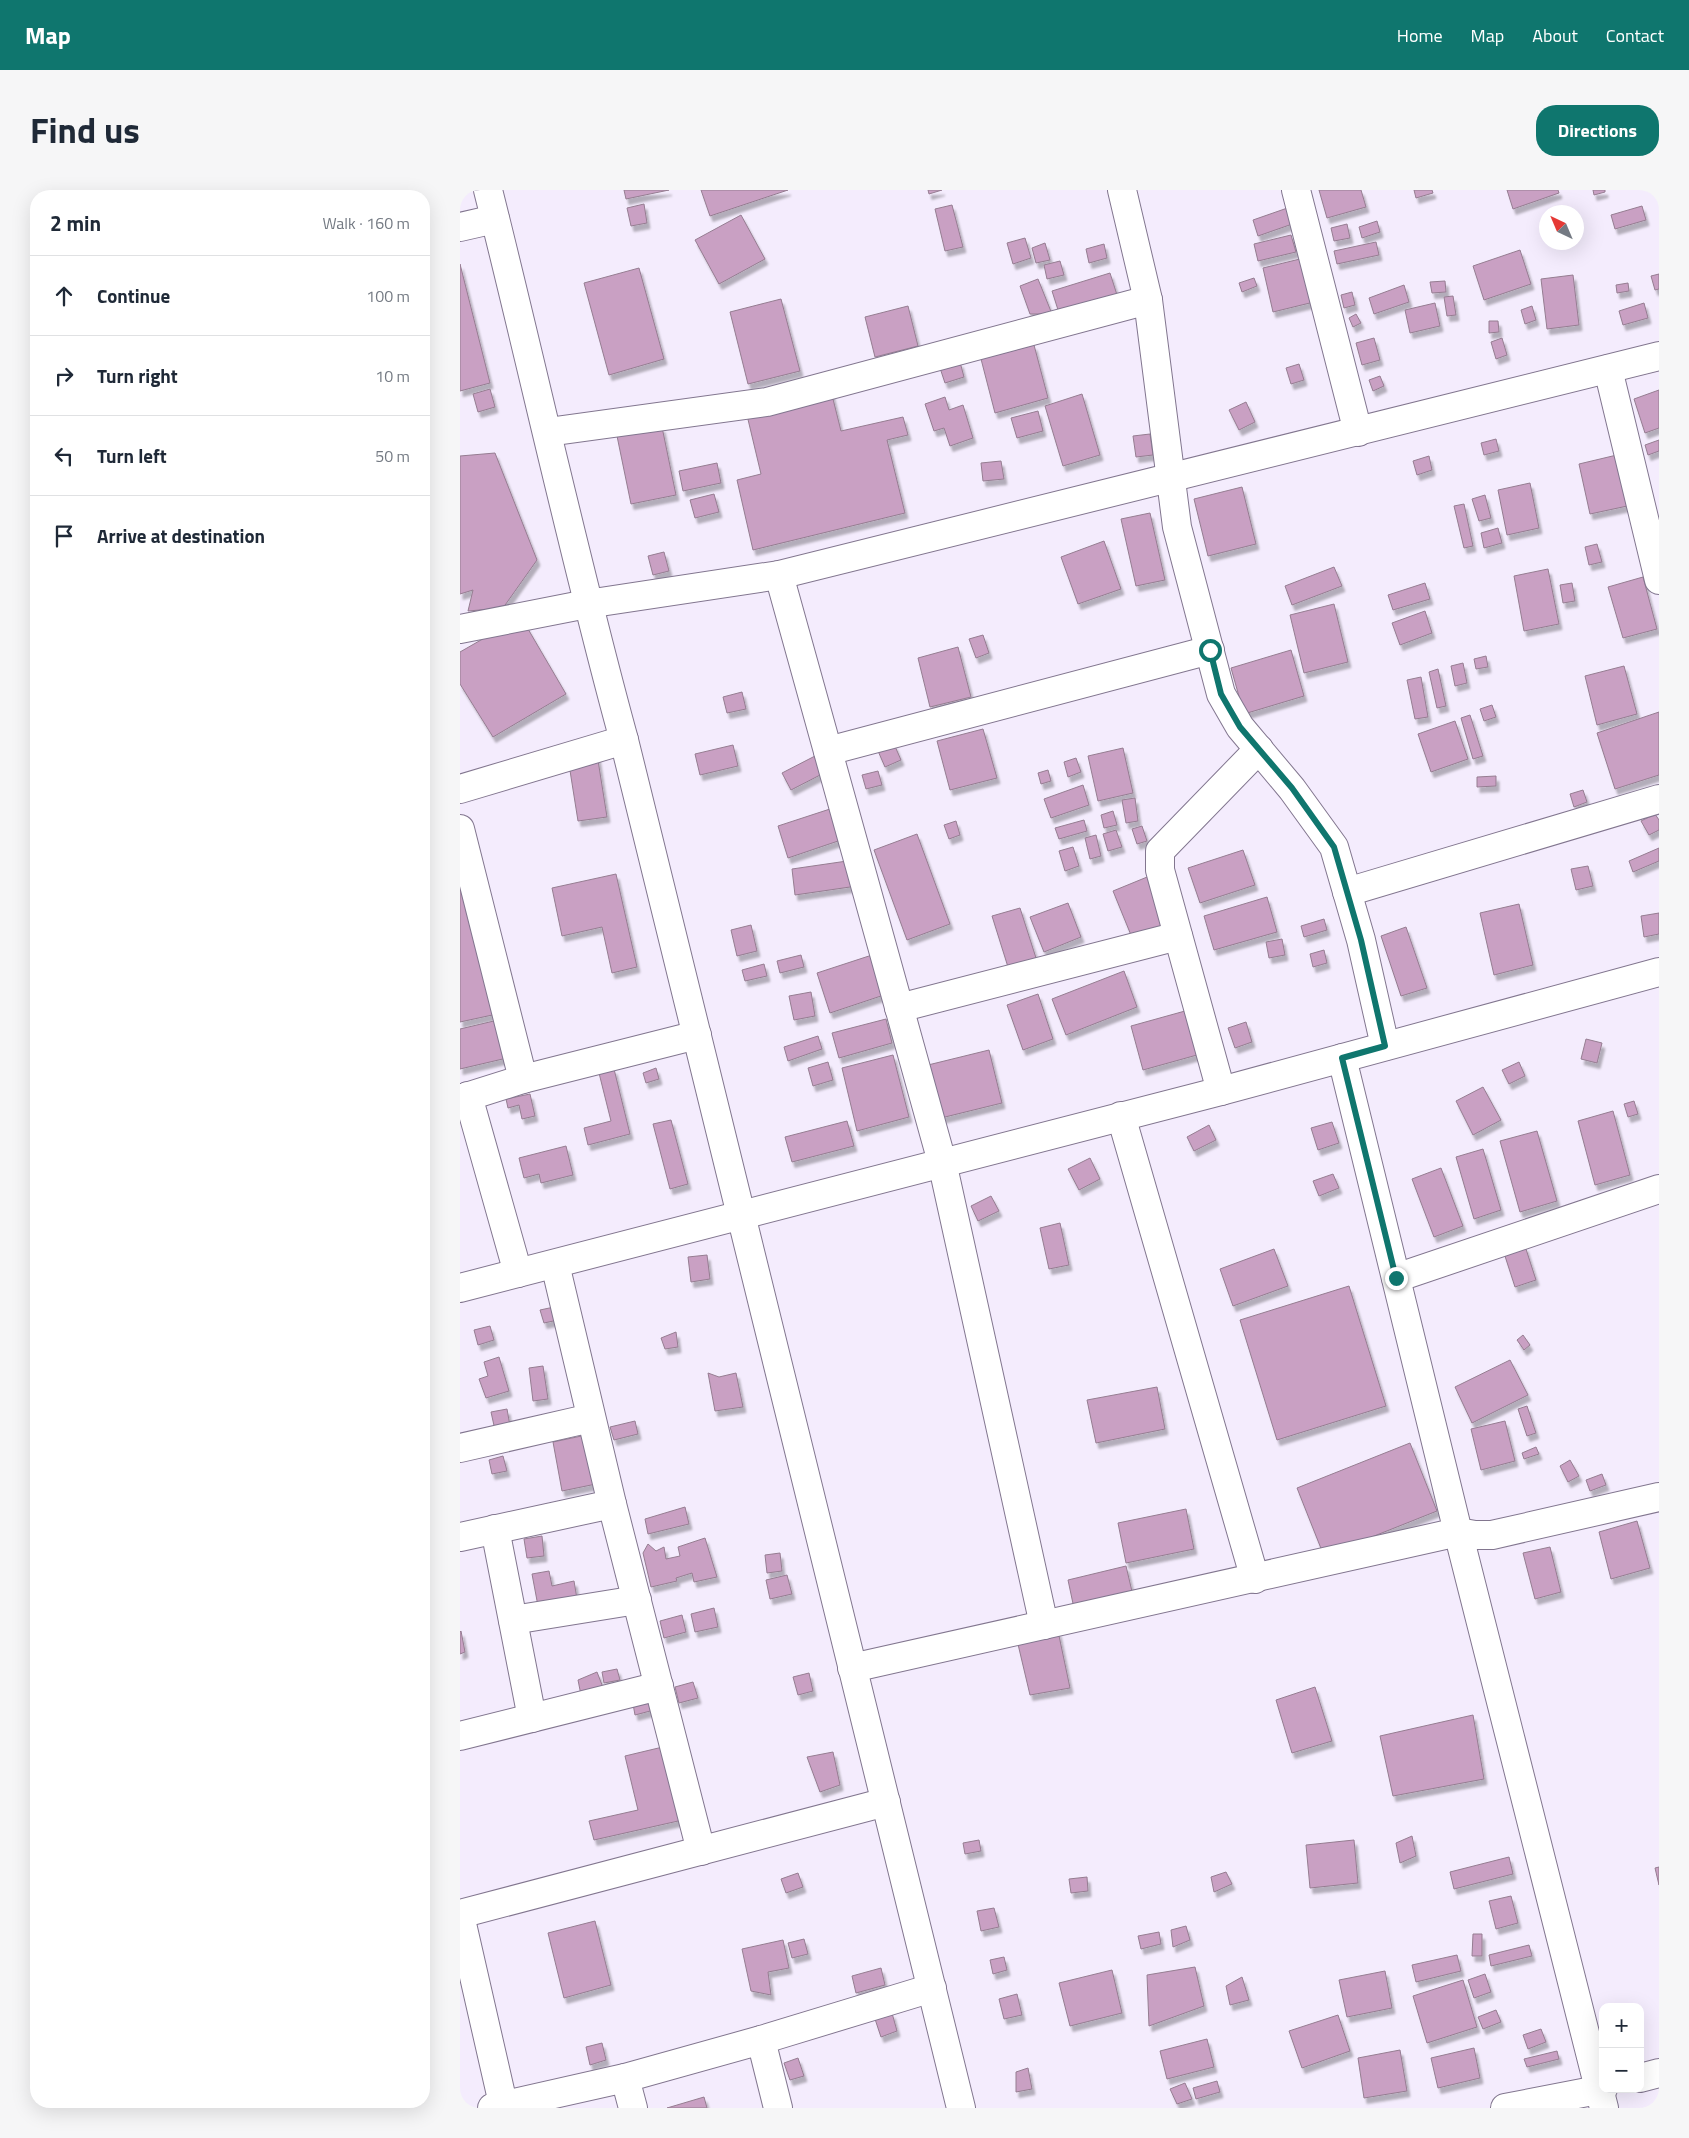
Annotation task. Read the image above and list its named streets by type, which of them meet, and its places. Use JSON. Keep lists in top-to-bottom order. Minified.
{"north":"top left","page":{"header":"Map","nav":["Home","Map","About","Contact"],"title":"Find us","buttons":"Directions","heading":["2 min","Walk · 160 m"],"list":[["Continue","100 m"],["Turn right","10 m"],["Turn left","50 m"],"Arrive at destination"],"map_buttons":["+","−"]}}
